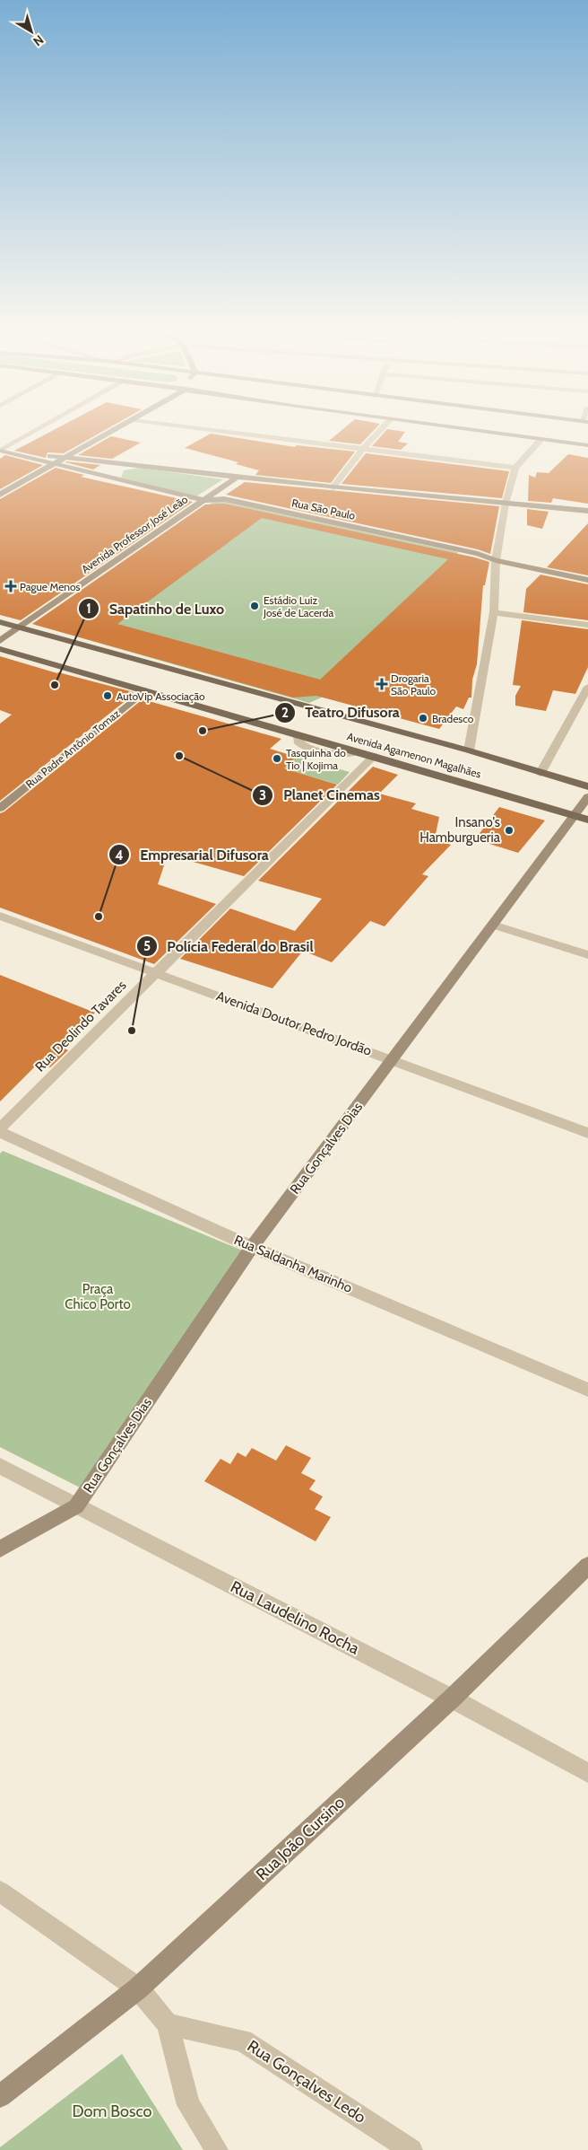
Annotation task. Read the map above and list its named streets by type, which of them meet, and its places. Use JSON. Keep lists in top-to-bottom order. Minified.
{"streets":{"main road":["Avenida Agamenon Magalhães"],"street":["Rua São Paulo","Avenida Professor José Leão","Rua Padre Antônio Tomaz","Avenida Doutor Pedro Jordão","Rua Deolindo Tavares","Rua Gonçalves Dias","Rua Saldanha Marinho","Rua Laudelino Rocha","Rua João Cursino","Rua Gonçalves Ledo"]},"crossings":[["Rua São Paulo","Avenida Professor José Leão"],["Avenida Professor José Leão","Avenida Agamenon Magalhães"],["Avenida Agamenon Magalhães","Rua Deolindo Tavares"],["Avenida Agamenon Magalhães","Rua Gonçalves Dias"],["Avenida Doutor Pedro Jordão","Rua Deolindo Tavares"],["Avenida Doutor Pedro Jordão","Rua Gonçalves Dias"],["Rua Gonçalves Dias","Rua Saldanha Marinho"],["Rua Gonçalves Dias","Rua Laudelino Rocha"],["Rua Laudelino Rocha","Rua João Cursino"]],"parks":["Praça Chico Porto","Dom Bosco"],"places":{"health":["Pague Menos","Drogaria São Paulo"],"other":["Estádio Luiz José de Lacerda","Sapatinho de Luxo","AutoVip Associação","Bradesco","Teatro Difusora","Planet Cinemas","Tasquinha do Tio | Kojima","Insano's Hamburgueria","Empresarial Difusora","Polícia Federal do Brasil"]},"north":"bottom right"}
